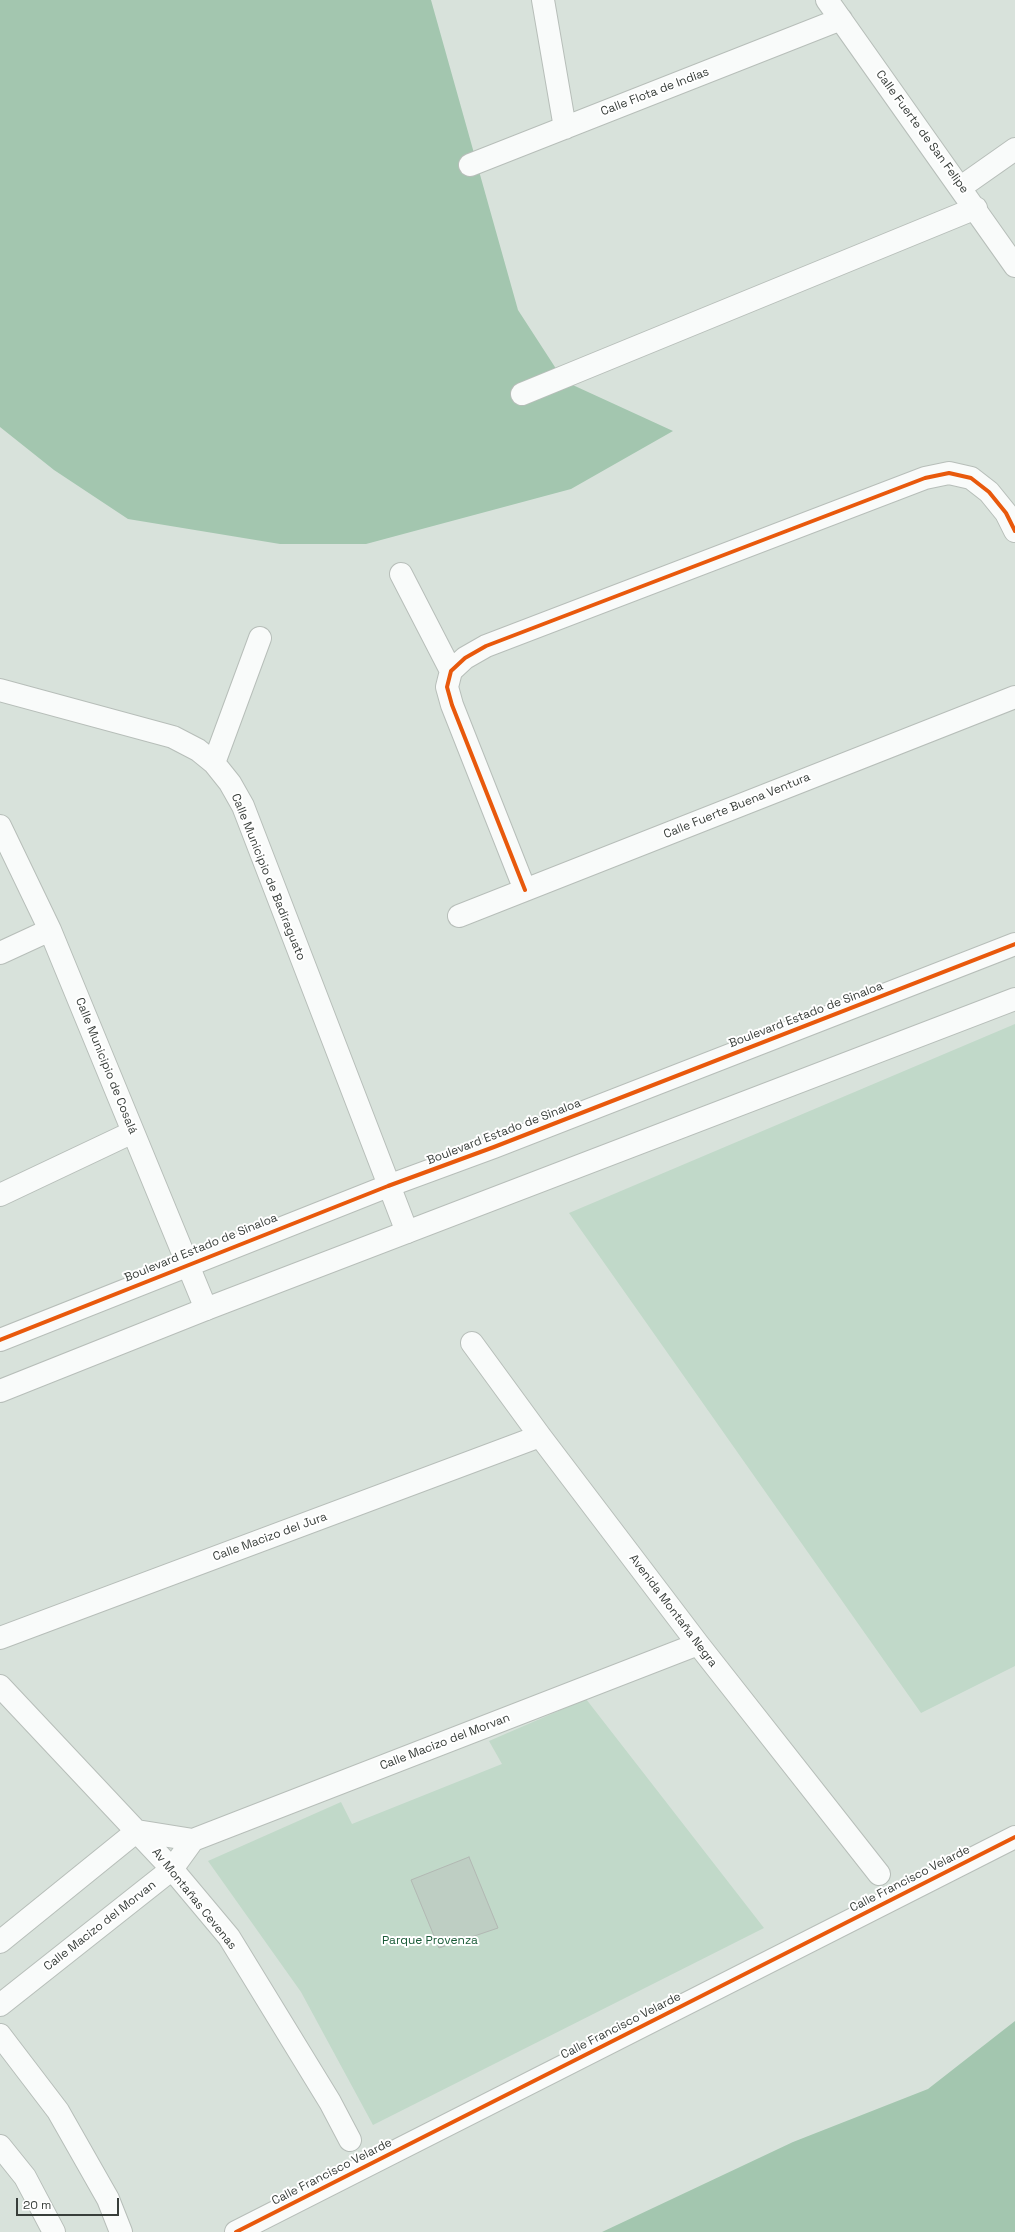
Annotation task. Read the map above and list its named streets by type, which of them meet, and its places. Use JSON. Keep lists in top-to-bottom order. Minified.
{"streets":{"street":["Calle Flota de Indias","Calle Fuerte de San Felipe","Calle Fuerte Buena Ventura","Calle Municipio de Badiraguato","Boulevard Estado de Sinaloa","Calle Municipio de Cosalá","Calle Macizo del Jura","Avenida Montaña Negra","Calle Macizo del Morvan","Calle Francisco Velarde","Av Montañas Cevenas"]},"crossings":[["Calle Flota de Indias","Calle Fuerte de San Felipe"],["Calle Municipio de Badiraguato","Boulevard Estado de Sinaloa"],["Boulevard Estado de Sinaloa","Calle Municipio de Cosalá"],["Calle Macizo del Jura","Avenida Montaña Negra"],["Avenida Montaña Negra","Calle Macizo del Morvan"],["Calle Macizo del Morvan","Av Montañas Cevenas"]],"parks":["Parque Provenza"],"scale_bar":"20 m"}
